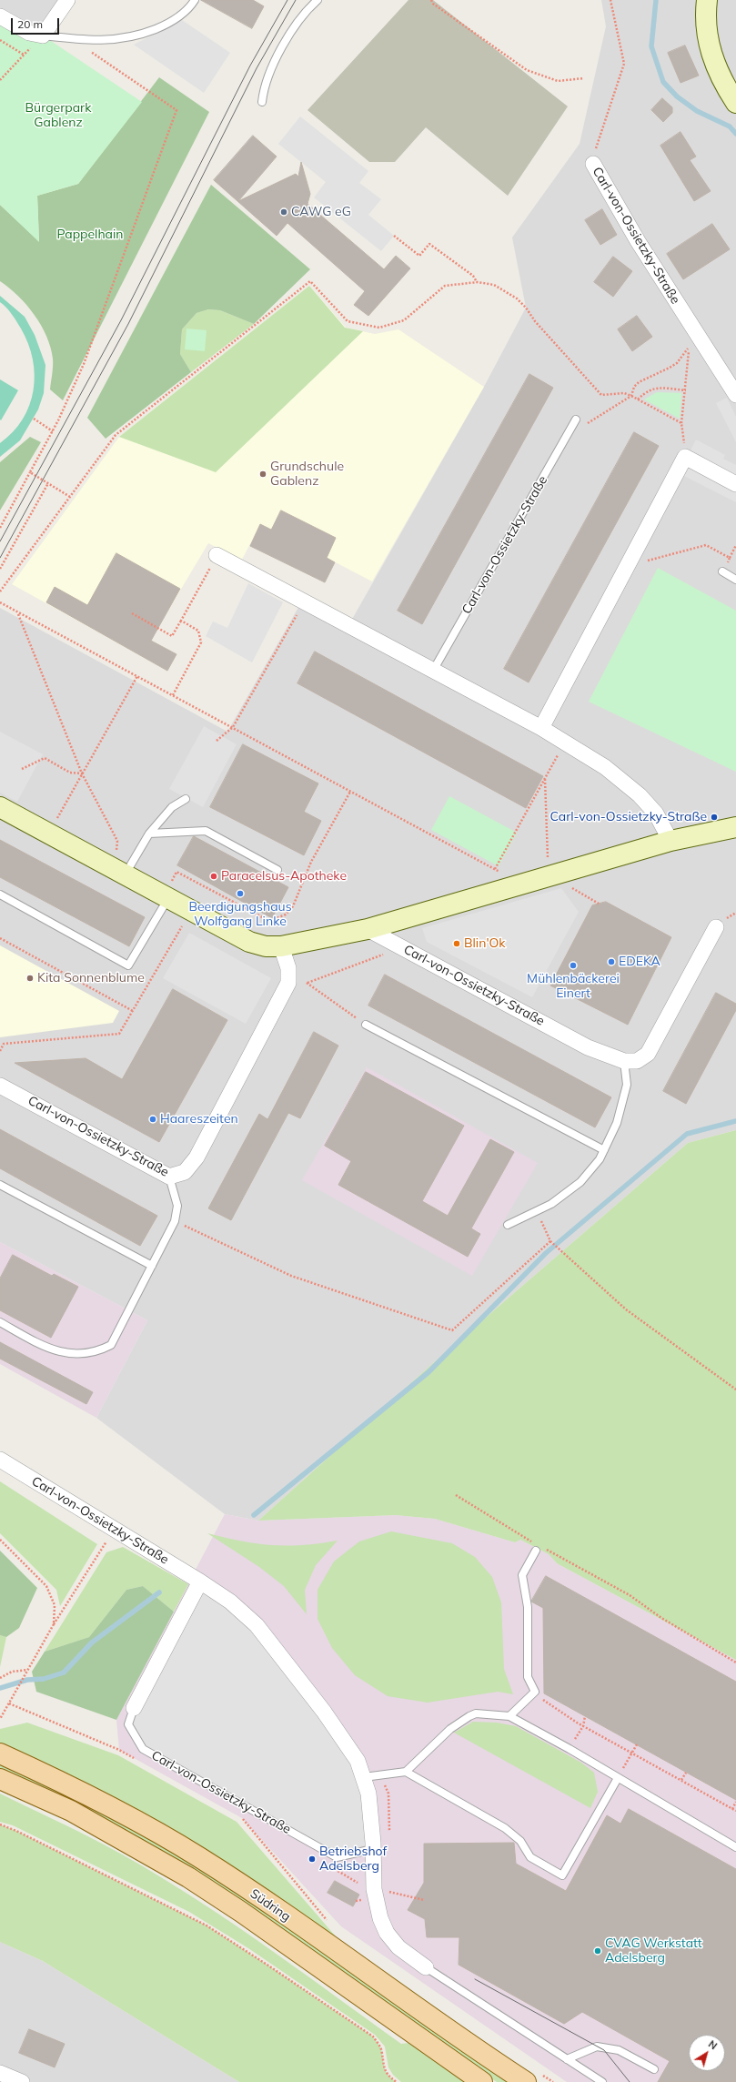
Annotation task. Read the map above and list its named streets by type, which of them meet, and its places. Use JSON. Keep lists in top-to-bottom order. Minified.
{"streets":{"main road":["Südring"],"street":["Carl-von-Ossietzky-Straße"]},"parks":["Bürgerpark Gablenz","Pappelhain"],"places":["CAWG eG","Grundschule Gablenz","Carl-von-Ossietzky-Straße","Paracelsus-Apotheke","Beerdigungshaus Wolfgang Linke","Blin'Ok","EDEKA","Mühlenbäckerei Einert","Kita Sonnenblume","Haareszeiten","Betriebshof Adelsberg","CVAG Werkstatt Adelsberg"],"scale_bar":"20 m","north":"top right"}
